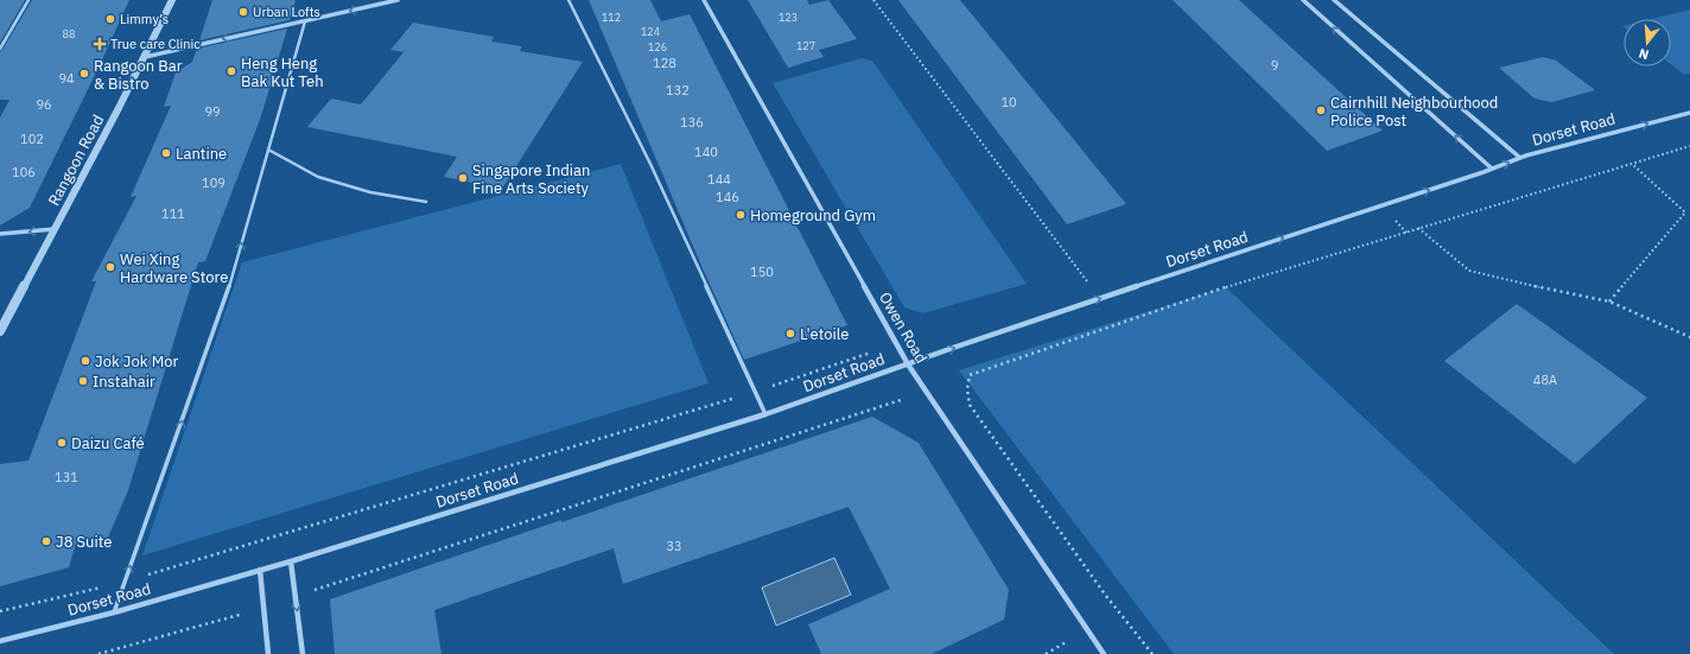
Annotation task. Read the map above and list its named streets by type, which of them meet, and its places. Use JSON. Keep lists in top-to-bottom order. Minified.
{"streets":{"street":["Dorset Road","Rangoon Road","Owen Road"]},"crossings":[["Dorset Road","Owen Road"]],"one_way":["Dorset Road"],"places":{"other":["Urban Lofts","Limmy’s","Heng Heng Bak Kut Teh","Rangoon Bar & Bistro","Cairnhill Neighbourhood Police Post","Lantine","Singapore Indian Fine Arts Society","Homeground Gym","Wei Xing Hardware Store","L'etoile","Jok Jok Mor","Instahair","Daizu Café","J8 Suite"],"health":["True care Clinic"]},"house_numbers":["112","123","124","88","127","126","128","9","94","132","10","96","99","136","102","140","106","144","109","146","111","150","48A","131","33"],"north":"bottom"}
